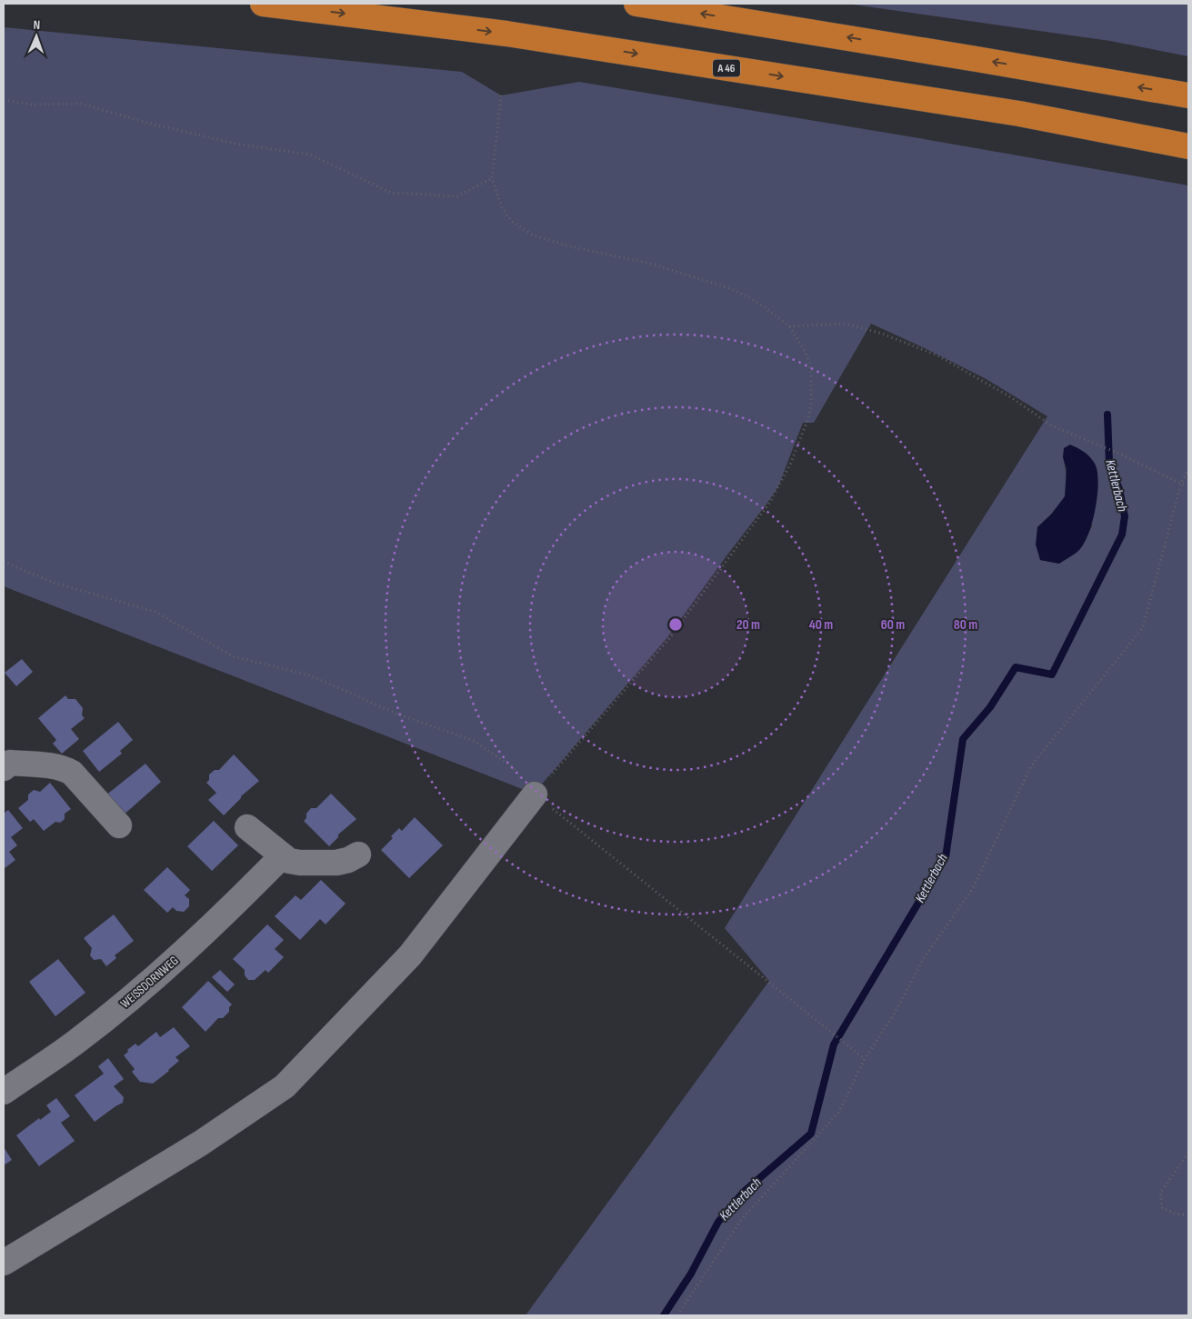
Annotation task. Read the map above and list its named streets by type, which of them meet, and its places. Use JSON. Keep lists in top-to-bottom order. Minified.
{"streets":{"highway":["A 46"],"street":["WEISSDORNWEG"]},"water":["Kettlerbach"],"north":"top","rings":["20 m","40 m","60 m","80 m"]}
